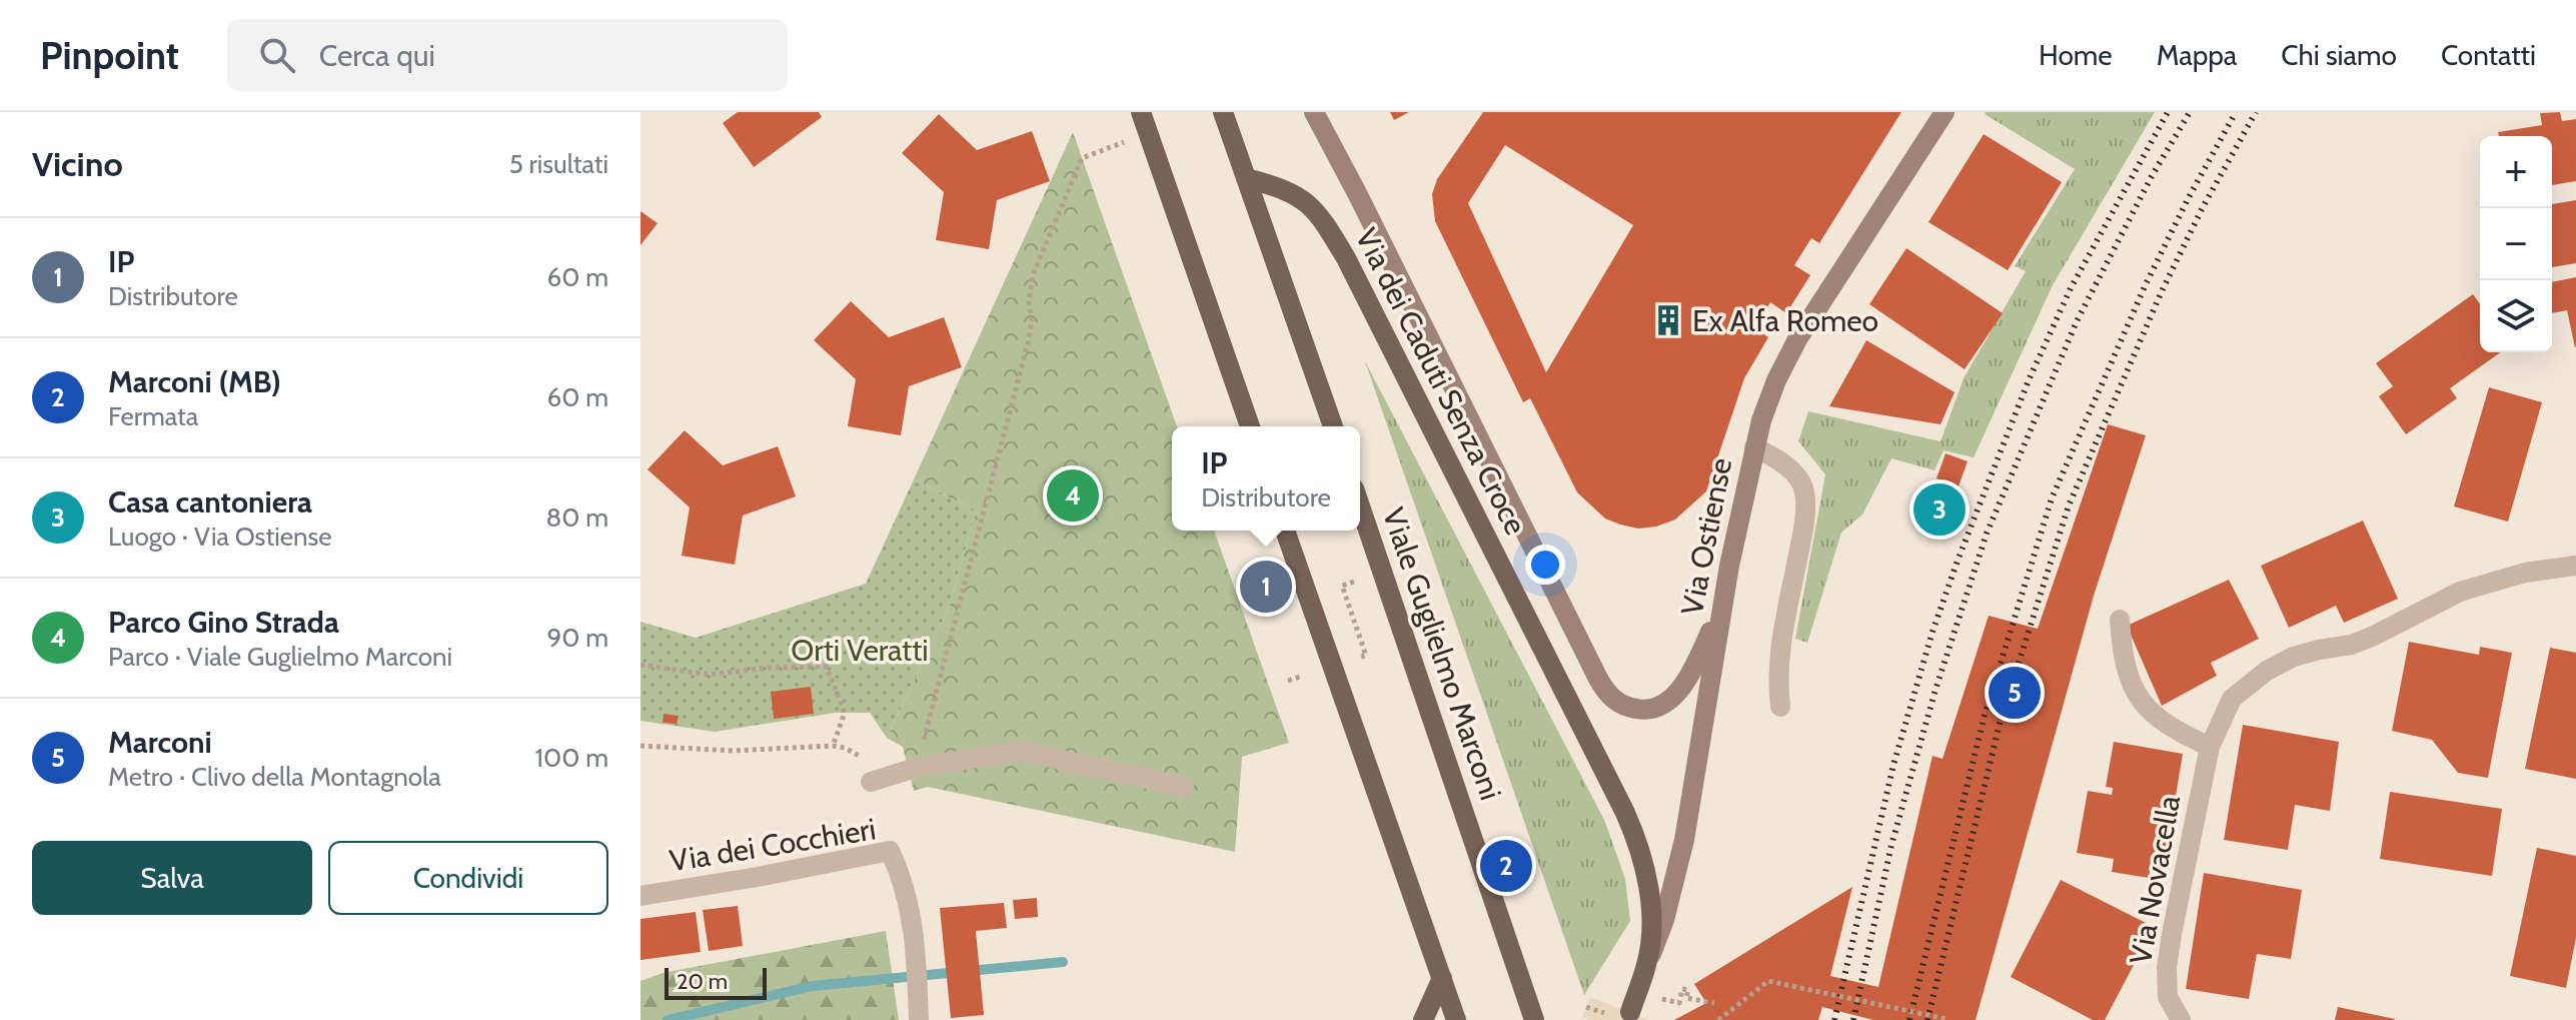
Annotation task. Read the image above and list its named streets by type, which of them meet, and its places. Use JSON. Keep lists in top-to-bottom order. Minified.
{"streets":{"main road":["Via dei Caduti Senza Croce","Via Ostiense","Viale Guglielmo Marconi"],"street":["Via dei Cocchieri","Via Novacella"]},"crossings":[["Via dei Caduti Senza Croce","Via Ostiense"]],"parks":["Orti Veratti"],"places":{"building":["Ex Alfa Romeo"]},"scale_bar":"20 m","page":{"header":"Pinpoint","search":"Cerca qui","nav":["Home","Mappa","Chi siamo","Contatti"],"heading":["Vicino","5 risultati"],"map_buttons":["+","−"],"list":[{"mark":"1","name":"IP","note":"Distributore","value":"60 m"},{"mark":"2","name":"Marconi (MB)","note":"Fermata","value":"60 m"},{"mark":"3","name":"Casa cantoniera","note":"Luogo · Via Ostiense","value":"80 m"},{"mark":"4","name":"Parco Gino Strada","note":"Parco · Viale Guglielmo Marconi","value":"90 m"},{"mark":"5","name":"Marconi","note":"Metro · Clivo della Montagnola","value":"100 m"}],"popup":["IP","Distributore"],"pins":["4","3","1","5","2"],"buttons":["Salva","Condividi"],"scale":"20 m"}}
